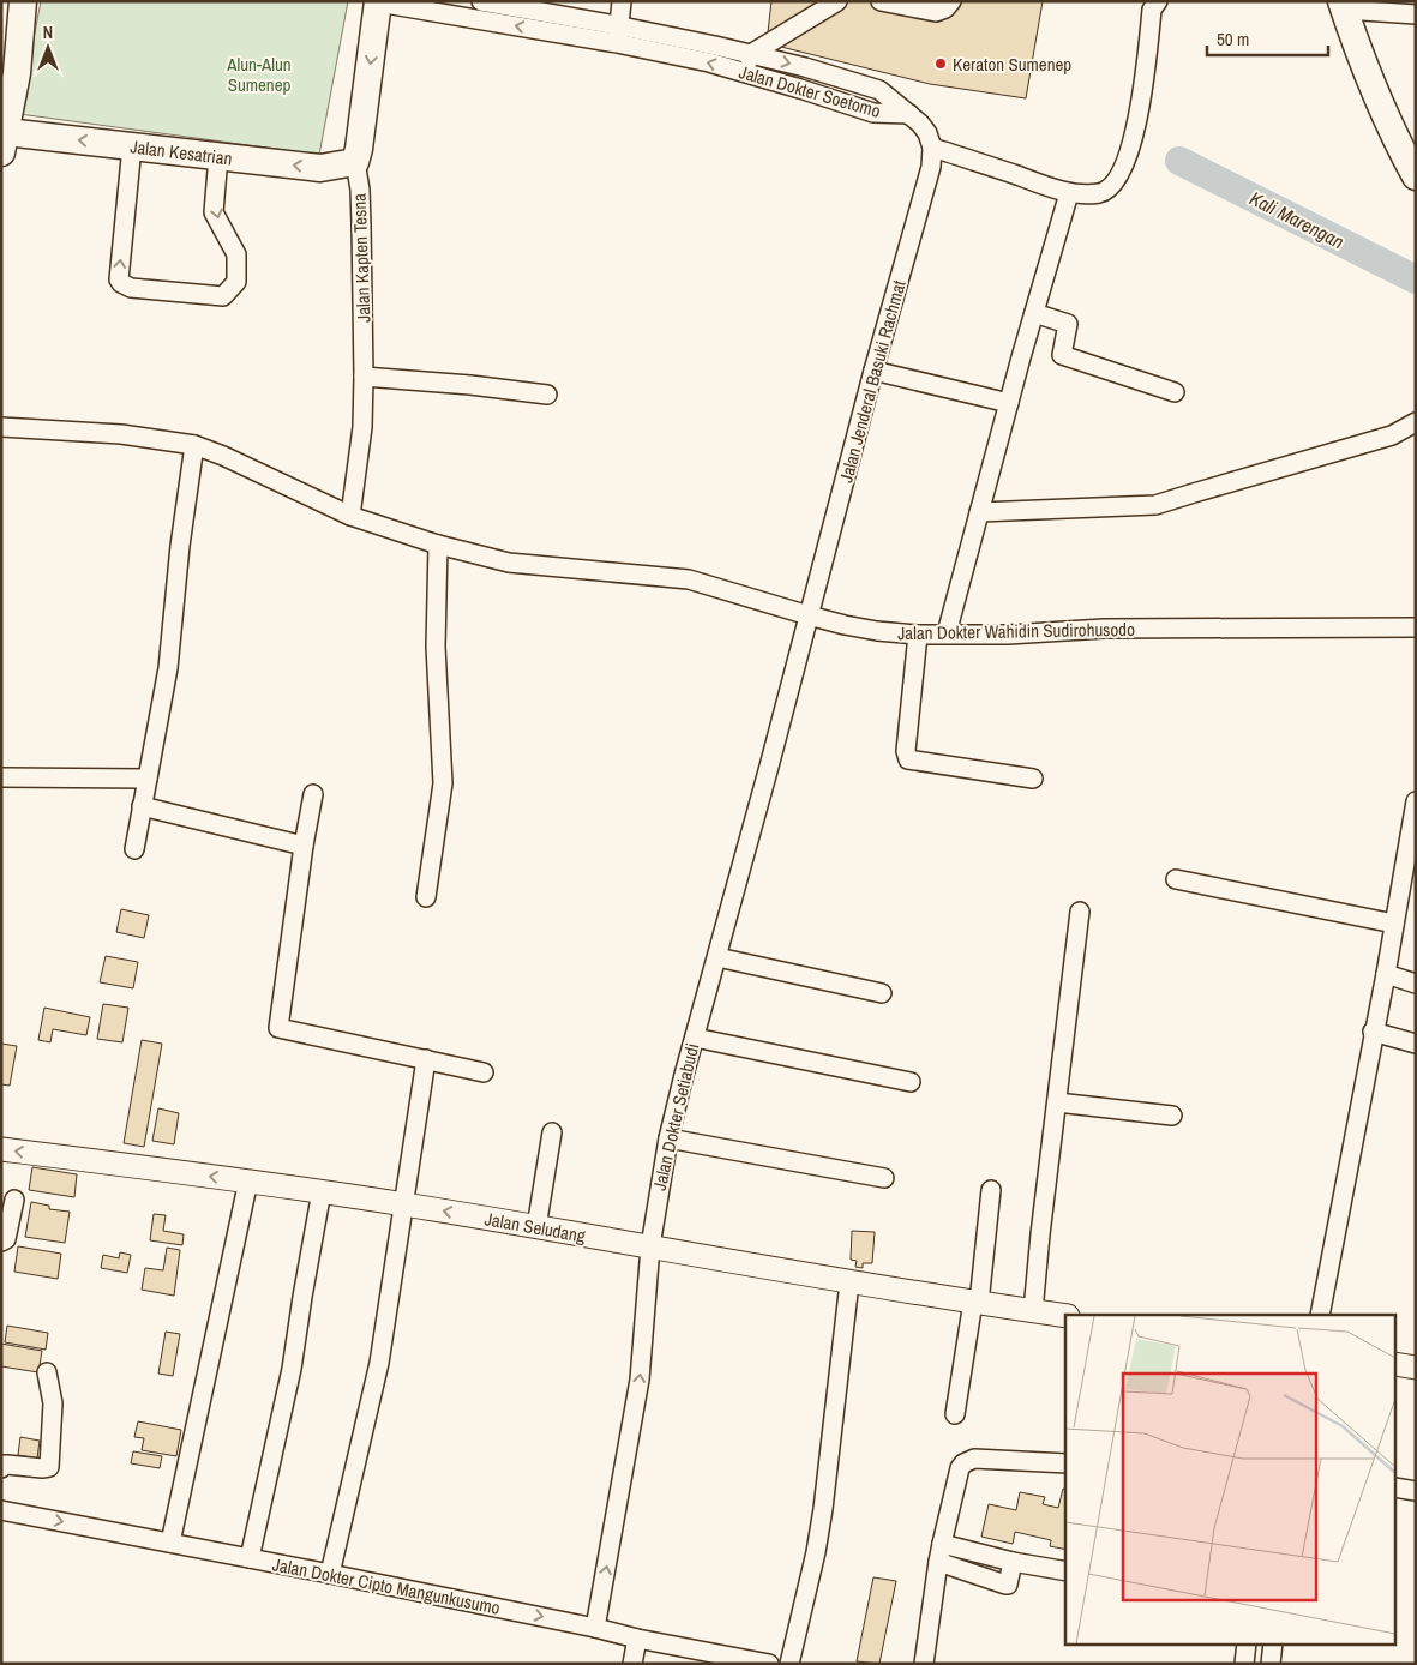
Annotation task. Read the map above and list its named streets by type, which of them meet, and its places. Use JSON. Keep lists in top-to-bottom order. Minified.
{"streets":{"highway":["Jalan Kesatrian","Jalan Kapten Tesna"],"main road":["Jalan Seludang"],"street":["Jalan Dokter Soetomo","Jalan Jenderal Basuki Rachmat","Jalan Dokter Wahidin Sudirohusodo","Jalan Dokter Setiabudi","Jalan Dokter Cipto Mangunkusumo"]},"crossings":[["Jalan Dokter Soetomo","Jalan Kapten Tesna"],["Jalan Kesatrian","Jalan Kapten Tesna"],["Jalan Kapten Tesna","Jalan Dokter Wahidin Sudirohusodo"],["Jalan Jenderal Basuki Rachmat","Jalan Dokter Wahidin Sudirohusodo"],["Jalan Jenderal Basuki Rachmat","Jalan Dokter Setiabudi"],["Jalan Dokter Wahidin Sudirohusodo","Jalan Dokter Setiabudi"],["Jalan Dokter Setiabudi","Jalan Seludang"],["Jalan Dokter Setiabudi","Jalan Dokter Cipto Mangunkusumo"]],"one_way":["Jalan Kesatrian","Jalan Dokter Setiabudi","Jalan Seludang","Jalan Dokter Cipto Mangunkusumo"],"water":["Kali Marengan"],"parks":["Alun-Alun Sumenep"],"places":["Keraton Sumenep"],"scale_bar":"50 m","north":"top"}
